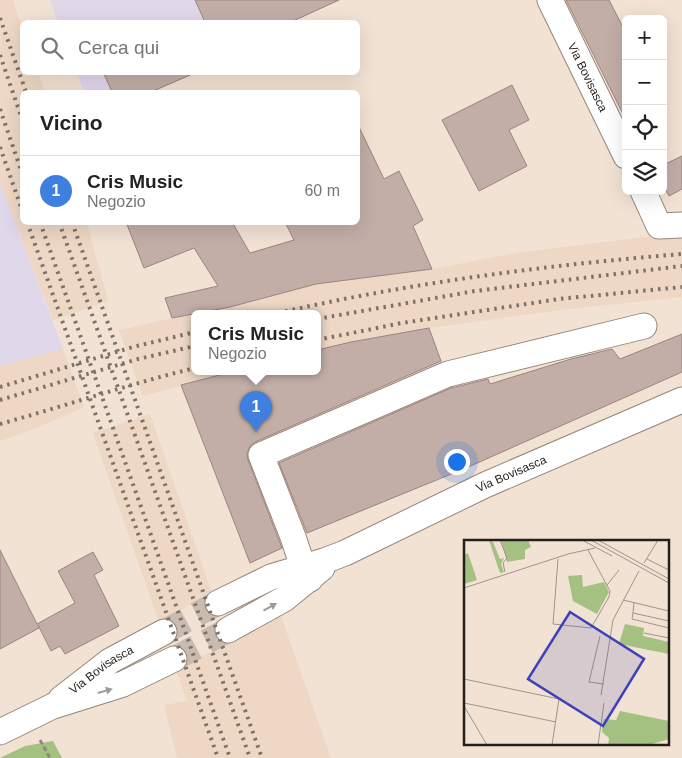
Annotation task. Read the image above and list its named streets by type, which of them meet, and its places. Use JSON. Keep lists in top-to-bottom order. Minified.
{"streets":{"street":["Via Bovisasca"]},"page":{"map_buttons":["+","−"],"search":"Cerca qui","heading":"Vicino","list":[{"mark":"1","name":"Cris Music","note":"Negozio","value":"60 m"}],"popup":["Cris Music","Negozio"],"pins":"1"}}
